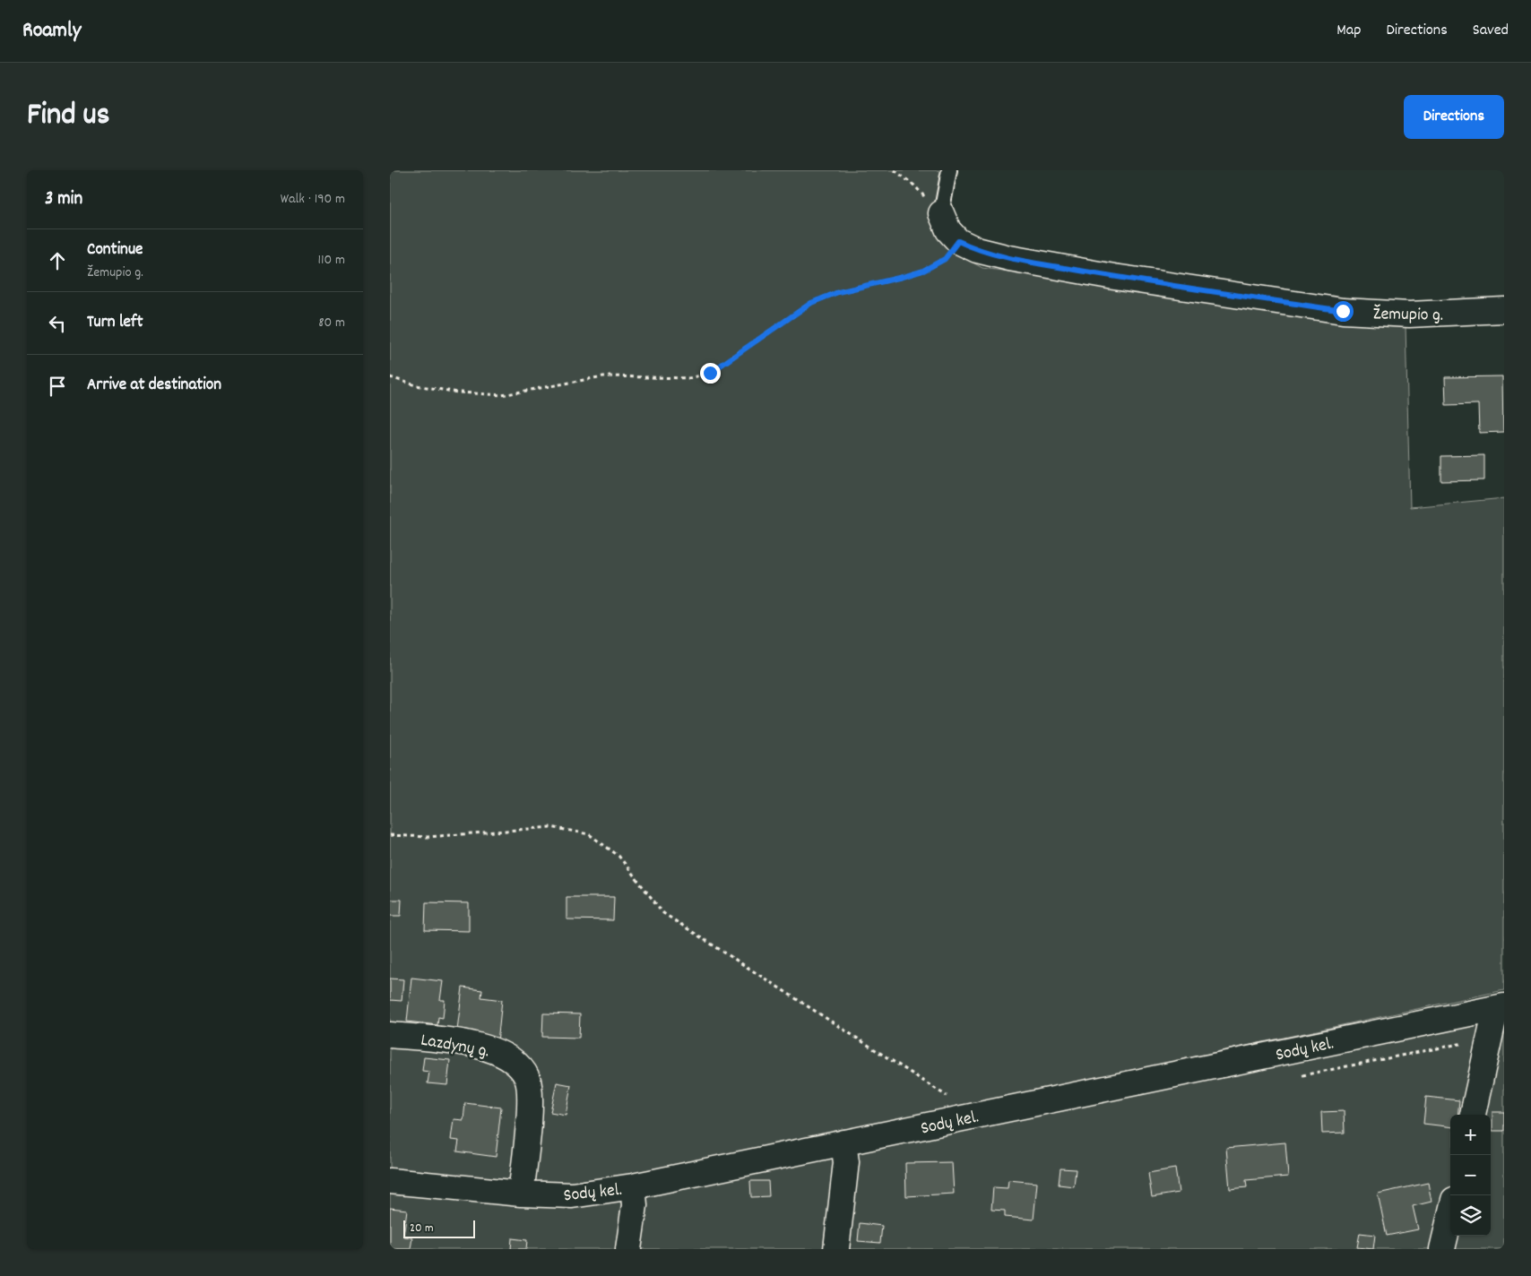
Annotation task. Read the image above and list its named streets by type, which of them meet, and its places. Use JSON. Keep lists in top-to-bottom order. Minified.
{"streets":{"street":["Žemupio g.","Lazdynų g.","Sodų kel."]},"crossings":[["Lazdynų g.","Sodų kel."]],"scale_bar":"20 m","page":{"header":"Roamly","nav":["Map","Directions","Saved"],"title":"Find us","buttons":"Directions","heading":["3 min","Walk · 190 m"],"list":[["Continue","Žemupio g.","110 m"],["Turn left","80 m"],"Arrive at destination"],"map_buttons":["+","−"],"scale":"20 m"}}
